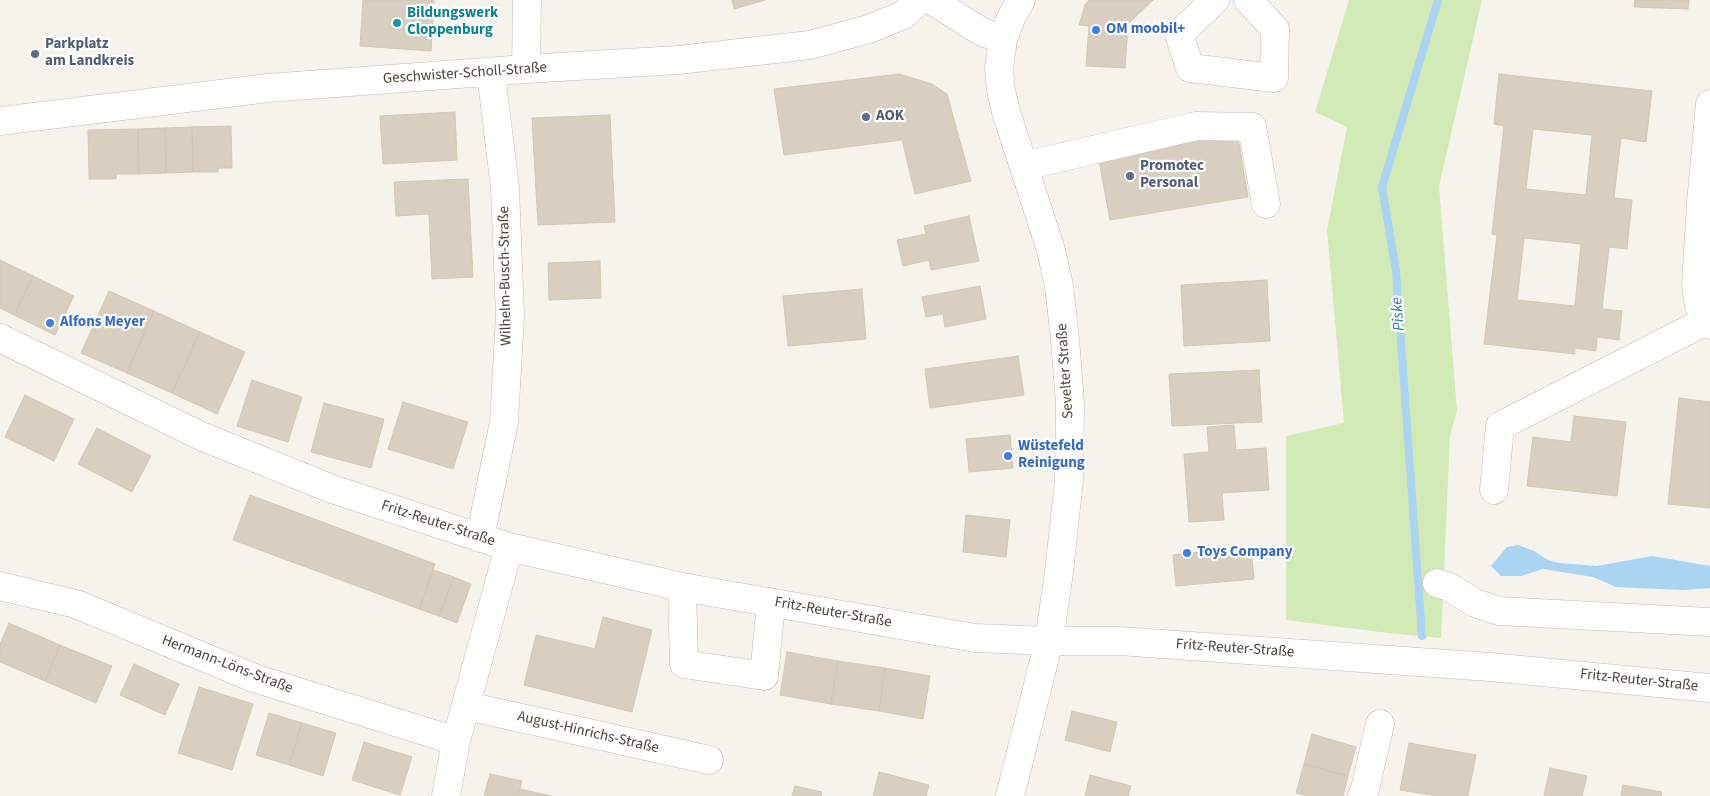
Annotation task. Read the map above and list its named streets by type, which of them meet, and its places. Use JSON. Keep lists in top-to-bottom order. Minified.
{"streets":{"street":["Geschwister-Scholl-Straße","Wilhelm-Busch-Straße","Sevelter Straße","Fritz-Reuter-Straße","Hermann-Löns-Straße","August-Hinrichs-Straße"]},"crossings":[["Geschwister-Scholl-Straße","Wilhelm-Busch-Straße"],["Wilhelm-Busch-Straße","Fritz-Reuter-Straße"],["Sevelter Straße","Fritz-Reuter-Straße"]],"water":["Piske"],"places":["Bildungswerk Cloppenburg","OM moobil+","Parkplatz am Landkreis","AOK","Promotec Personal","Alfons Meyer","Wüstefeld Reinigung","Toys Company"]}
